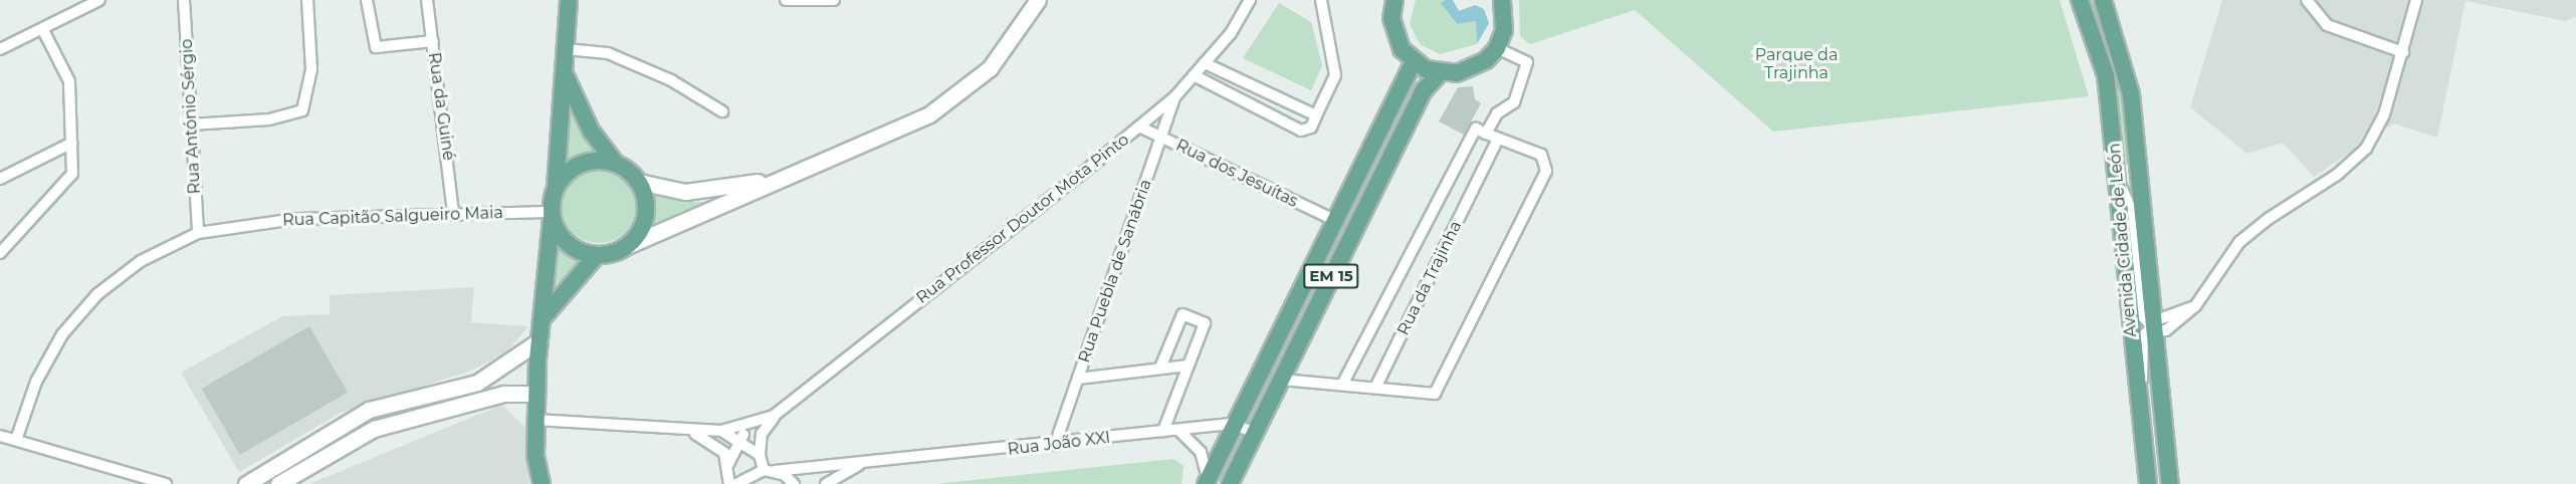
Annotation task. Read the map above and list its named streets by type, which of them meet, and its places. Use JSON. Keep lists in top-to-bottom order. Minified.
{"streets":{"main road":["Avenida Cidade de León","EM 15"],"street":["Rua da Guiné","Rua António Sérgio","Rua dos Jesuítas","Rua Capitão Salgueiro Maia","Rua Professor Doutor Mota Pinto","Rua Puebla de Sanábria","Rua da Trajinha","Rua João XXI"]},"crossings":[["Rua da Guiné","Rua Capitão Salgueiro Maia"],["Rua António Sérgio","Rua Capitão Salgueiro Maia"],["Rua dos Jesuítas","Rua Professor Doutor Mota Pinto"],["Rua dos Jesuítas","Rua Puebla de Sanábria"],["Rua dos Jesuítas","EM 15"],["Rua Professor Doutor Mota Pinto","Rua Puebla de Sanábria"],["Rua Puebla de Sanábria","Rua João XXI"],["EM 15","Rua João XXI"]],"parks":["Parque da Trajinha"]}
